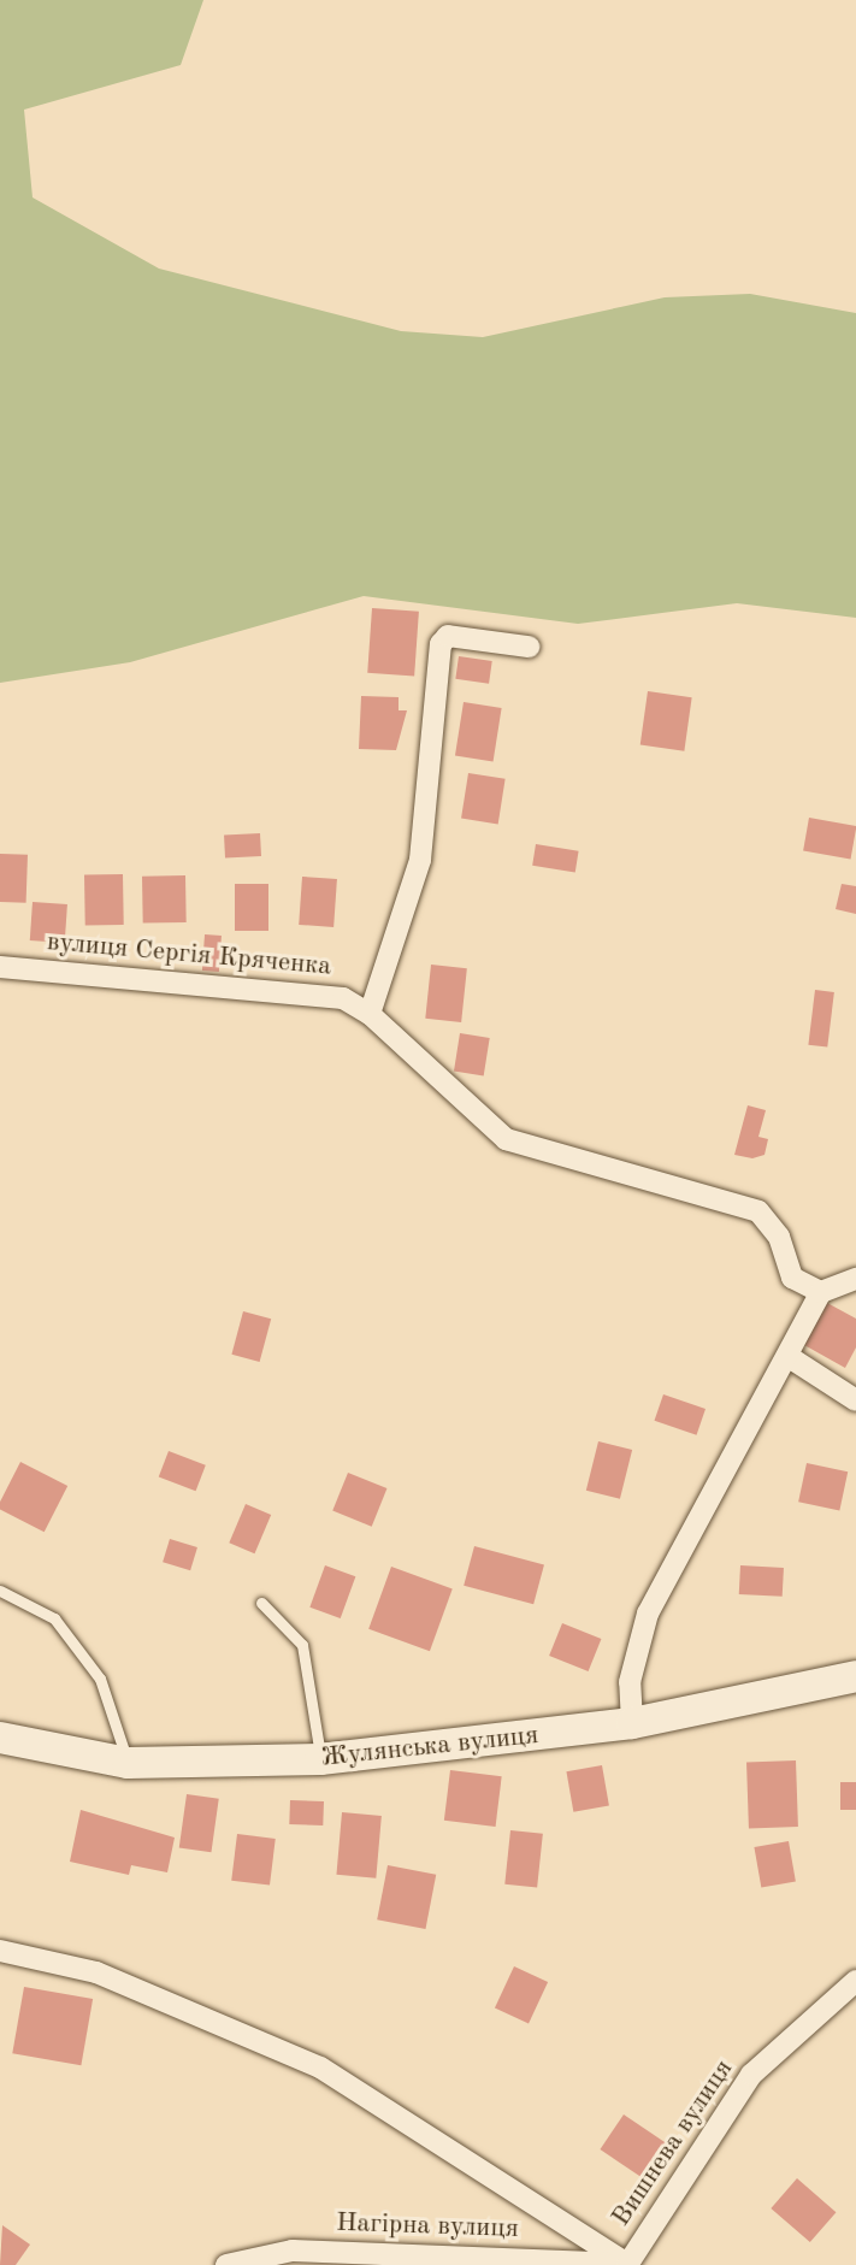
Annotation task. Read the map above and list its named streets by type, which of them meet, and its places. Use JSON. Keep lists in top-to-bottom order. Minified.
{"streets":{"street":["вулиця Сергія Кряченка","Жулянська вулиця","Вишнева вулиця","Нагірна вулиця"]},"crossings":[["Вишнева вулиця","Нагірна вулиця"]]}
